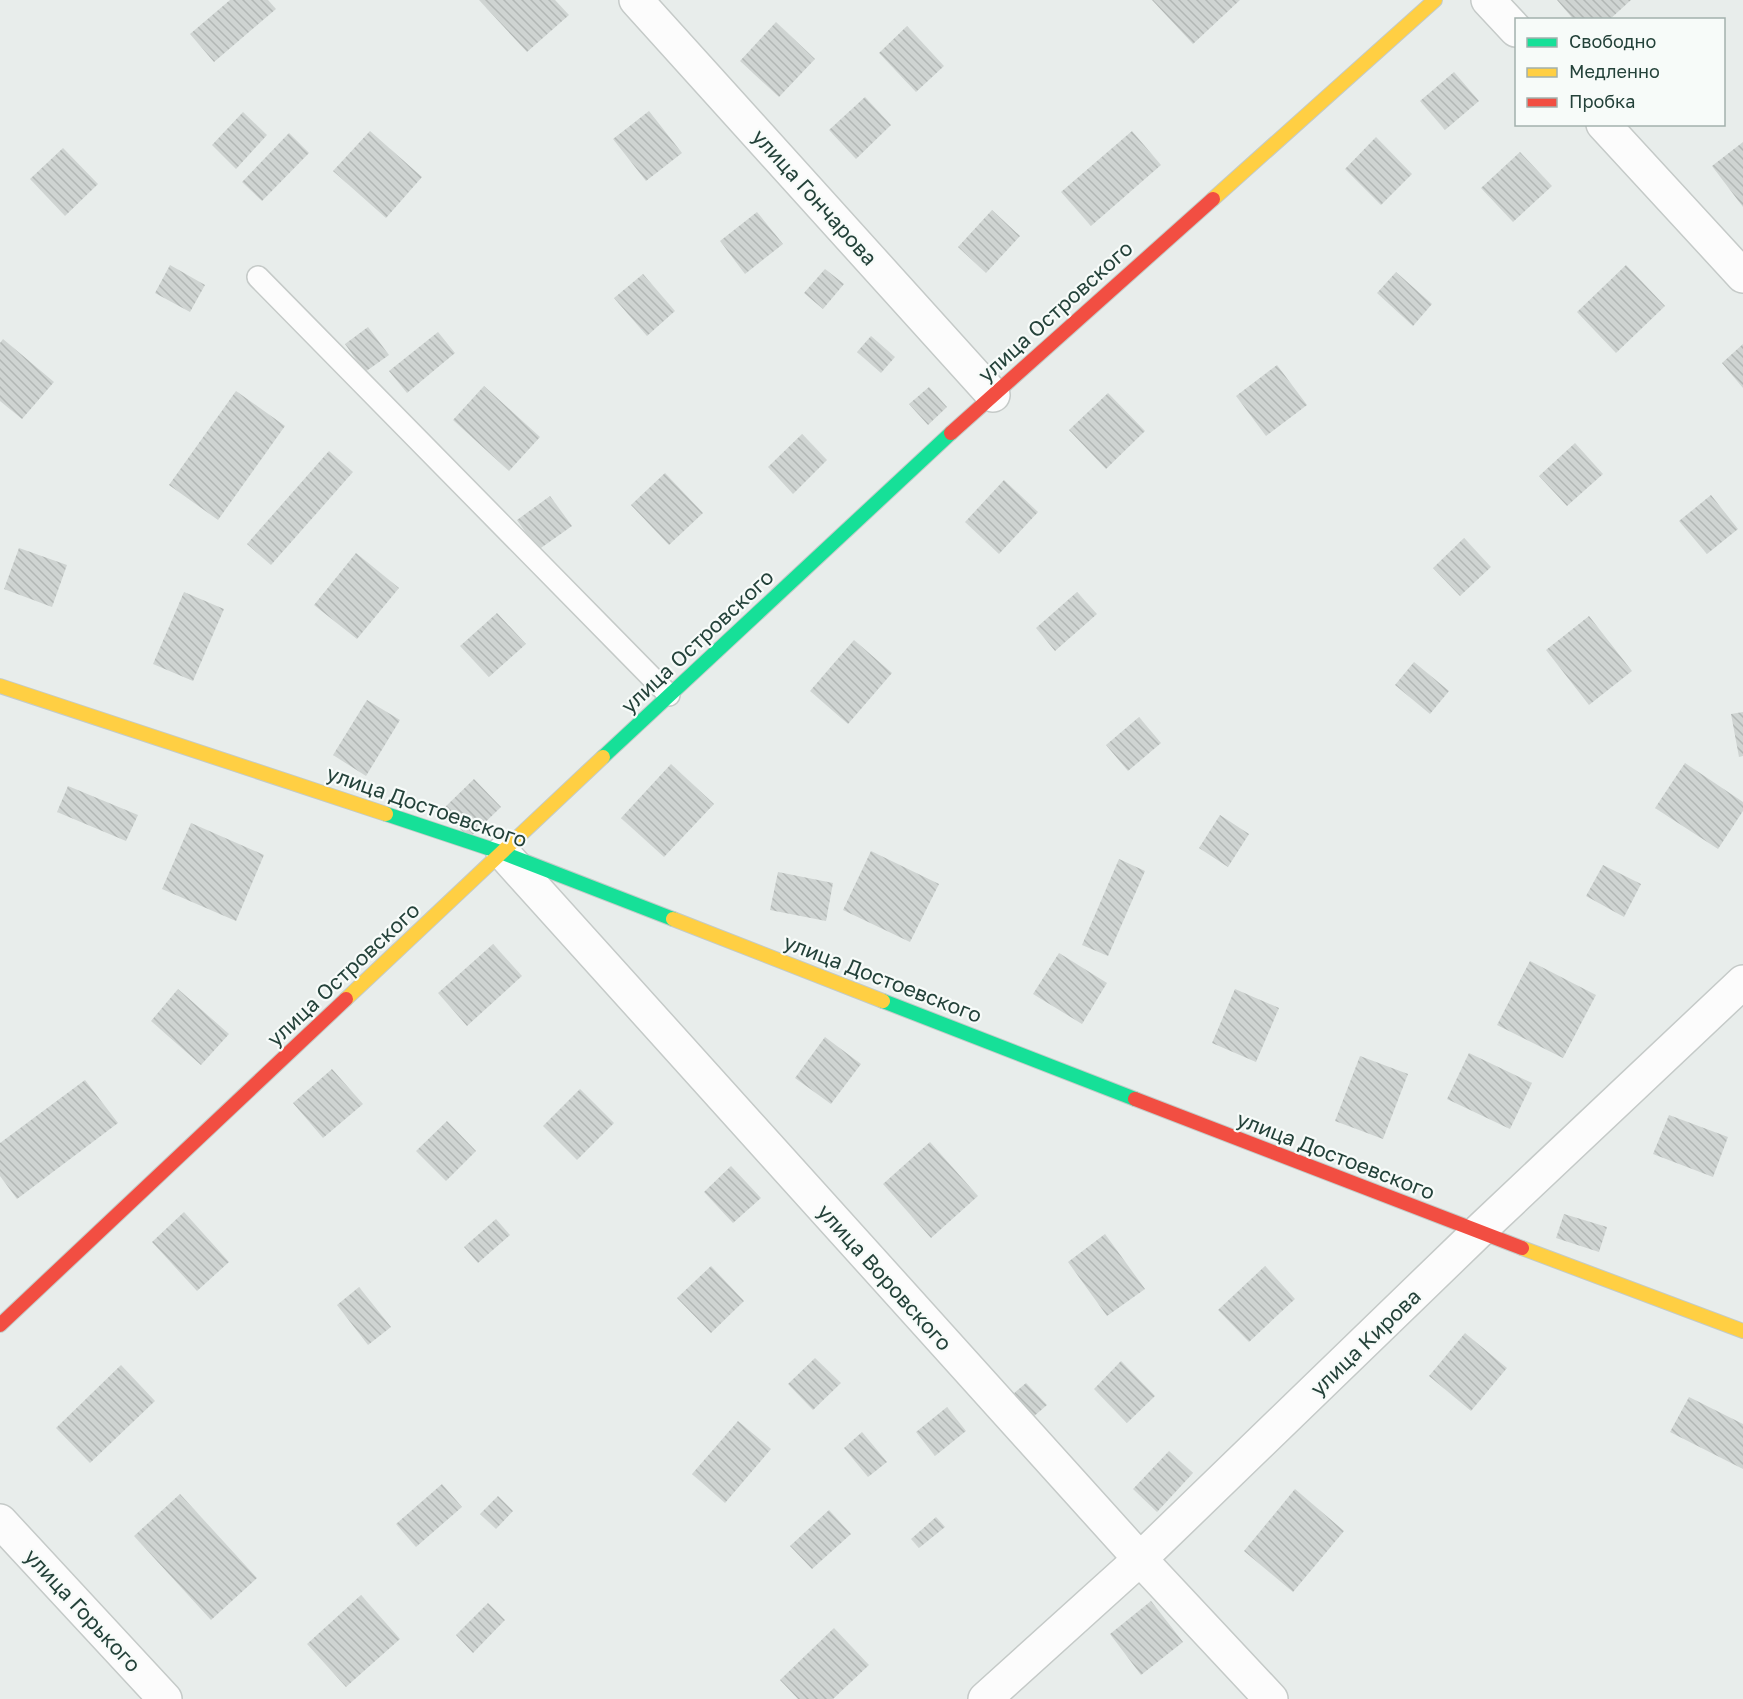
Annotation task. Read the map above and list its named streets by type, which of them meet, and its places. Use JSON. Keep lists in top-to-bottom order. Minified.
{"streets":{"street":["улица Гончарова","улица Островского","улица Достоевского","улица Воровского","улица Кирова","улица Горького"]},"crossings":[["улица Гончарова","улица Островского"],["улица Островского","улица Достоевского"],["улица Островского","улица Воровского"],["улица Достоевского","улица Воровского"],["улица Достоевского","улица Кирова"],["улица Воровского","улица Кирова"]],"legend":["Свободно","Медленно","Пробка"]}
